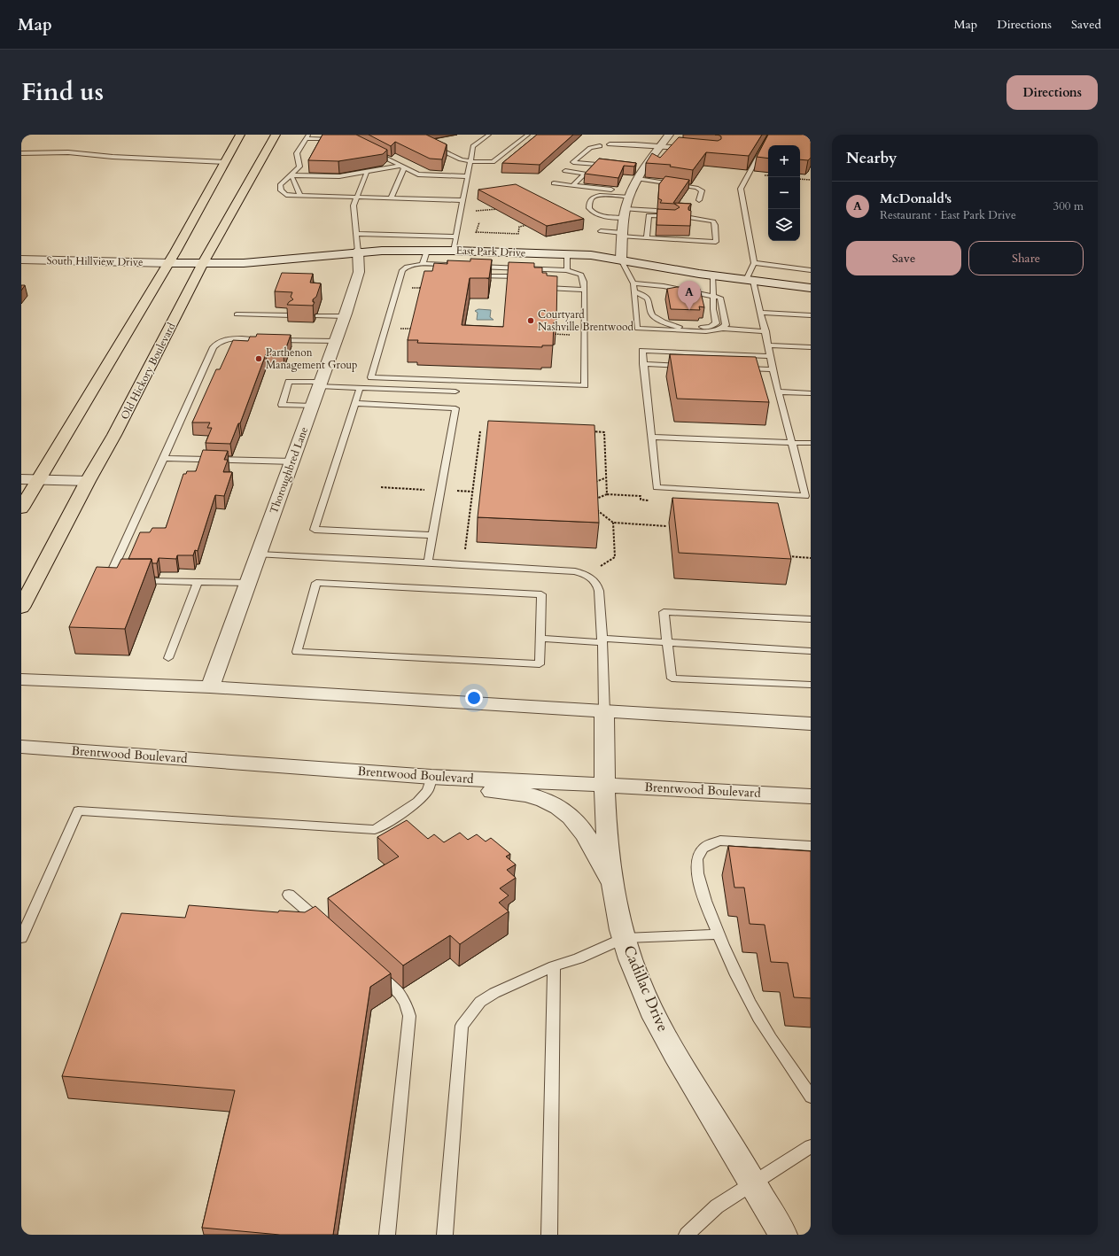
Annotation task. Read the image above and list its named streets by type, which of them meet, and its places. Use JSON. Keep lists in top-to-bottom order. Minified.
{"streets":{"main road":["Old Hickory Boulevard"],"street":["East Park Drive","South Hillview Drive","Thoroughbred Lane","Brentwood Boulevard","Cadillac Drive"]},"crossings":[["East Park Drive","South Hillview Drive"],["East Park Drive","Old Hickory Boulevard"],["East Park Drive","Thoroughbred Lane"],["Brentwood Boulevard","Cadillac Drive"]],"places":["Courtyard Nashville Brentwood","Parthenon Management Group"],"page":{"header":"Map","nav":["Map","Directions","Saved"],"title":"Find us","buttons":["Directions",["Save","Share"]],"heading":"Nearby","map_buttons":["+","−"],"list":[{"mark":"A","name":"McDonald's","note":"Restaurant · East Park Drive","value":"300 m"}],"pins":"A"}}
